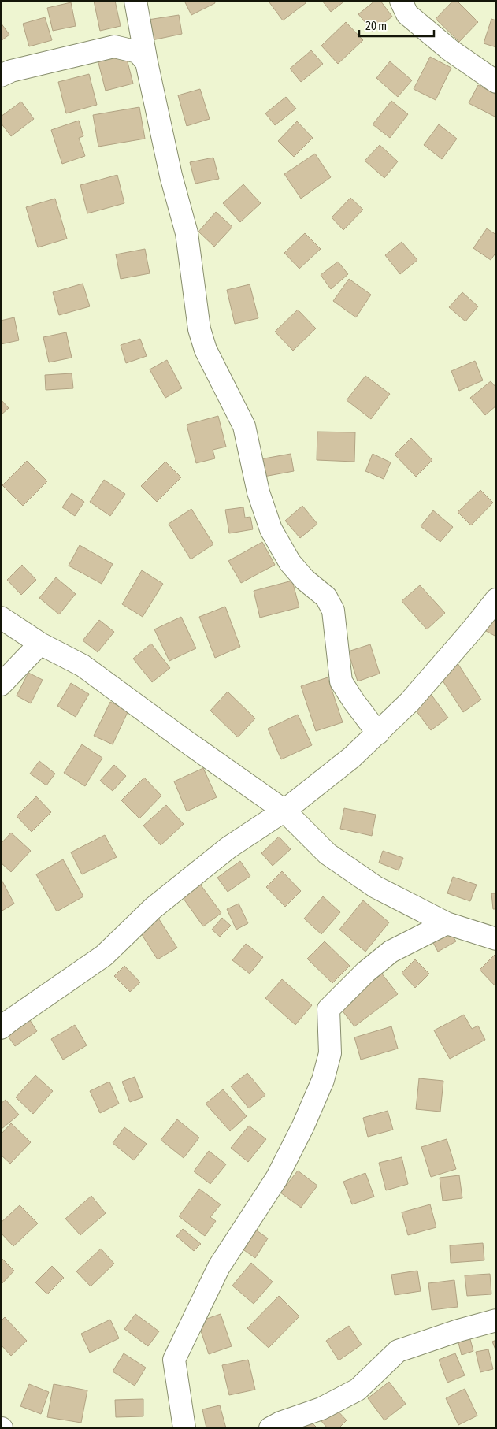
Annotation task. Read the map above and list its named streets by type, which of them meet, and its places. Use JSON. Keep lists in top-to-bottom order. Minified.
{"scale_bar":"20 m"}
